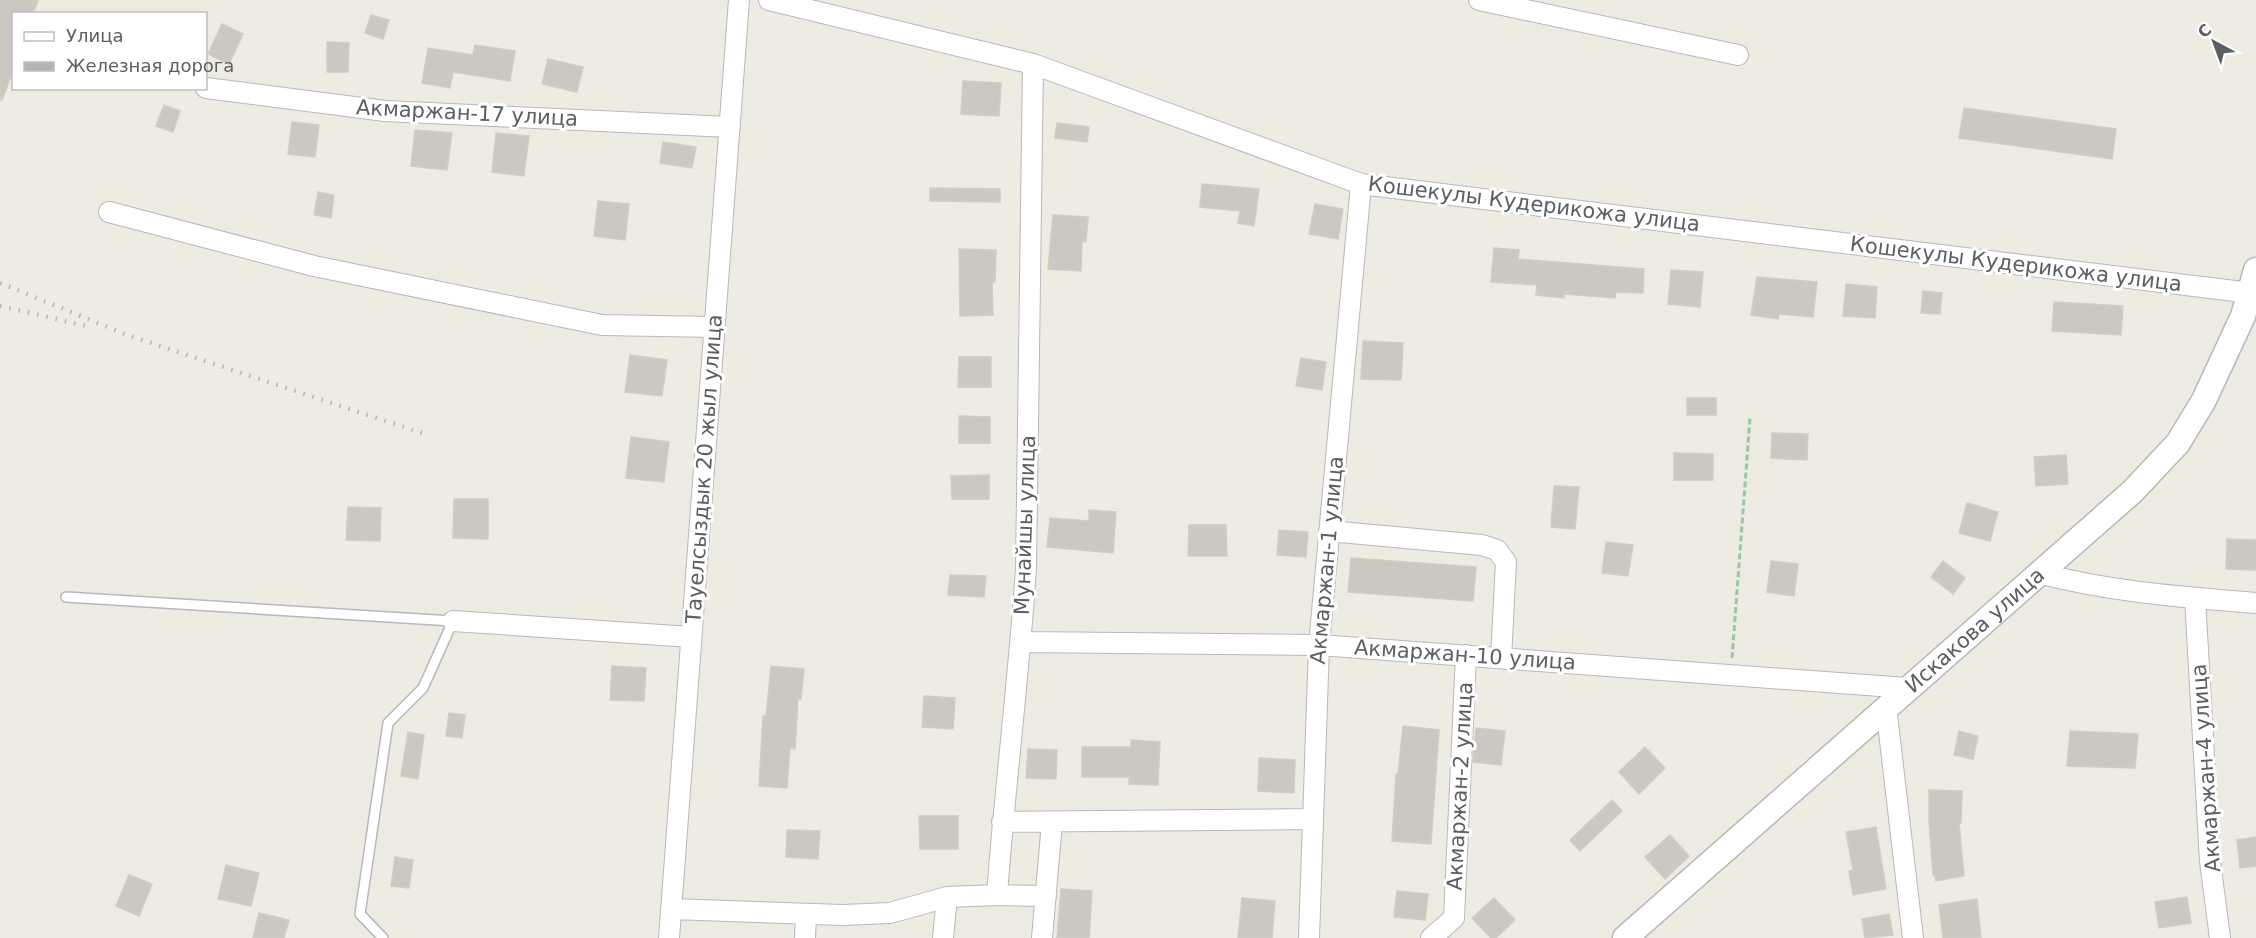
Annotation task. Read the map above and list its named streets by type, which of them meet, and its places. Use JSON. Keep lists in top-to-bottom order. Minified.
{"streets":{"street":["Акмаржан-17 улица","Кошекулы Кудерикожа улица","Тауелсыздык 20 жыл улица","Мунайшы улица","Акмаржан-1 улица","Искакова улица","Акмаржан-10 улица","Акмаржан-4 улица","Акмаржан-2 улица"]},"crossings":[["Акмаржан-17 улица","Тауелсыздык 20 жыл улица"],["Кошекулы Кудерикожа улица","Мунайшы улица"],["Кошекулы Кудерикожа улица","Акмаржан-1 улица"],["Кошекулы Кудерикожа улица","Искакова улица"],["Мунайшы улица","Акмаржан-10 улица"],["Акмаржан-1 улица","Акмаржан-10 улица"],["Искакова улица","Акмаржан-10 улица"],["Акмаржан-10 улица","Акмаржан-2 улица"]],"legend":["Улица","Железная дорога"],"north":"top left"}
